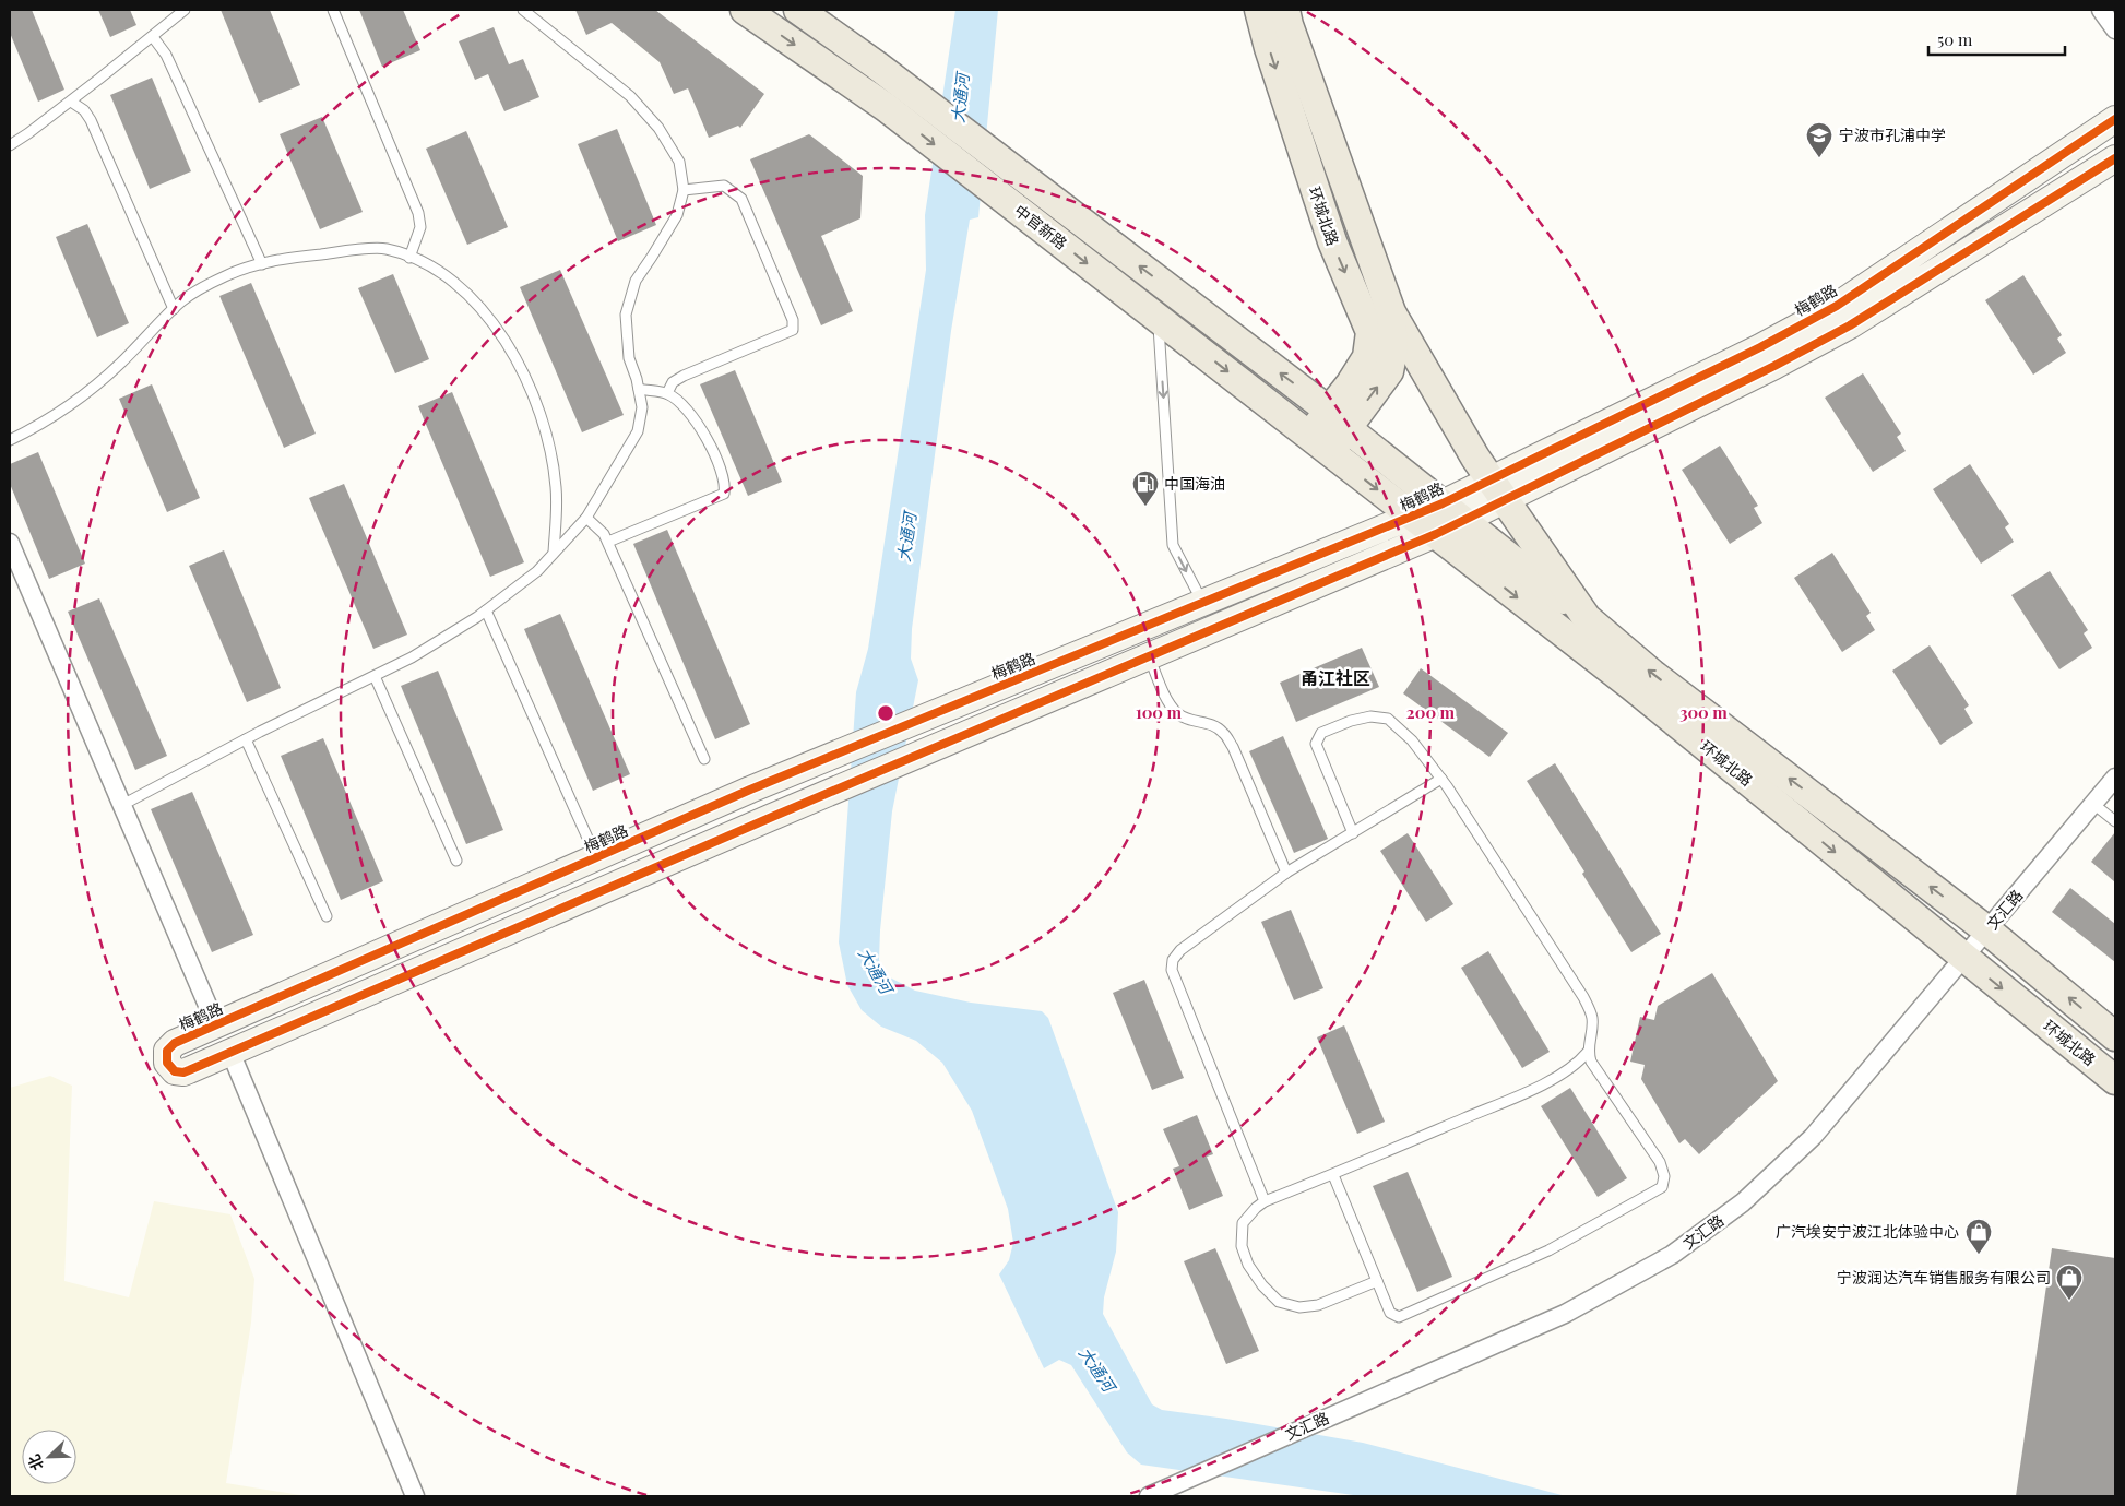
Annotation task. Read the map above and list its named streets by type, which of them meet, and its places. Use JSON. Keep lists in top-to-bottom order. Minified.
{"streets":{"main road":["环城北路","中官新路"],"street":["梅鹤路","文汇路"]},"crossings":[["环城北路","中官新路"],["环城北路","梅鹤路"],["环城北路","文汇路"]],"districts":["甬江社区"],"water":["大通河"],"places":{"school or university":["宁波市孔浦中学"],"fuel station":["中国海油"],"shop":["广汽埃安宁波江北体验中心","宁波润达汽车销售服务有限公司"]},"scale_bar":"50 m","north":"bottom left","rings":["100 m","200 m","300 m"]}
